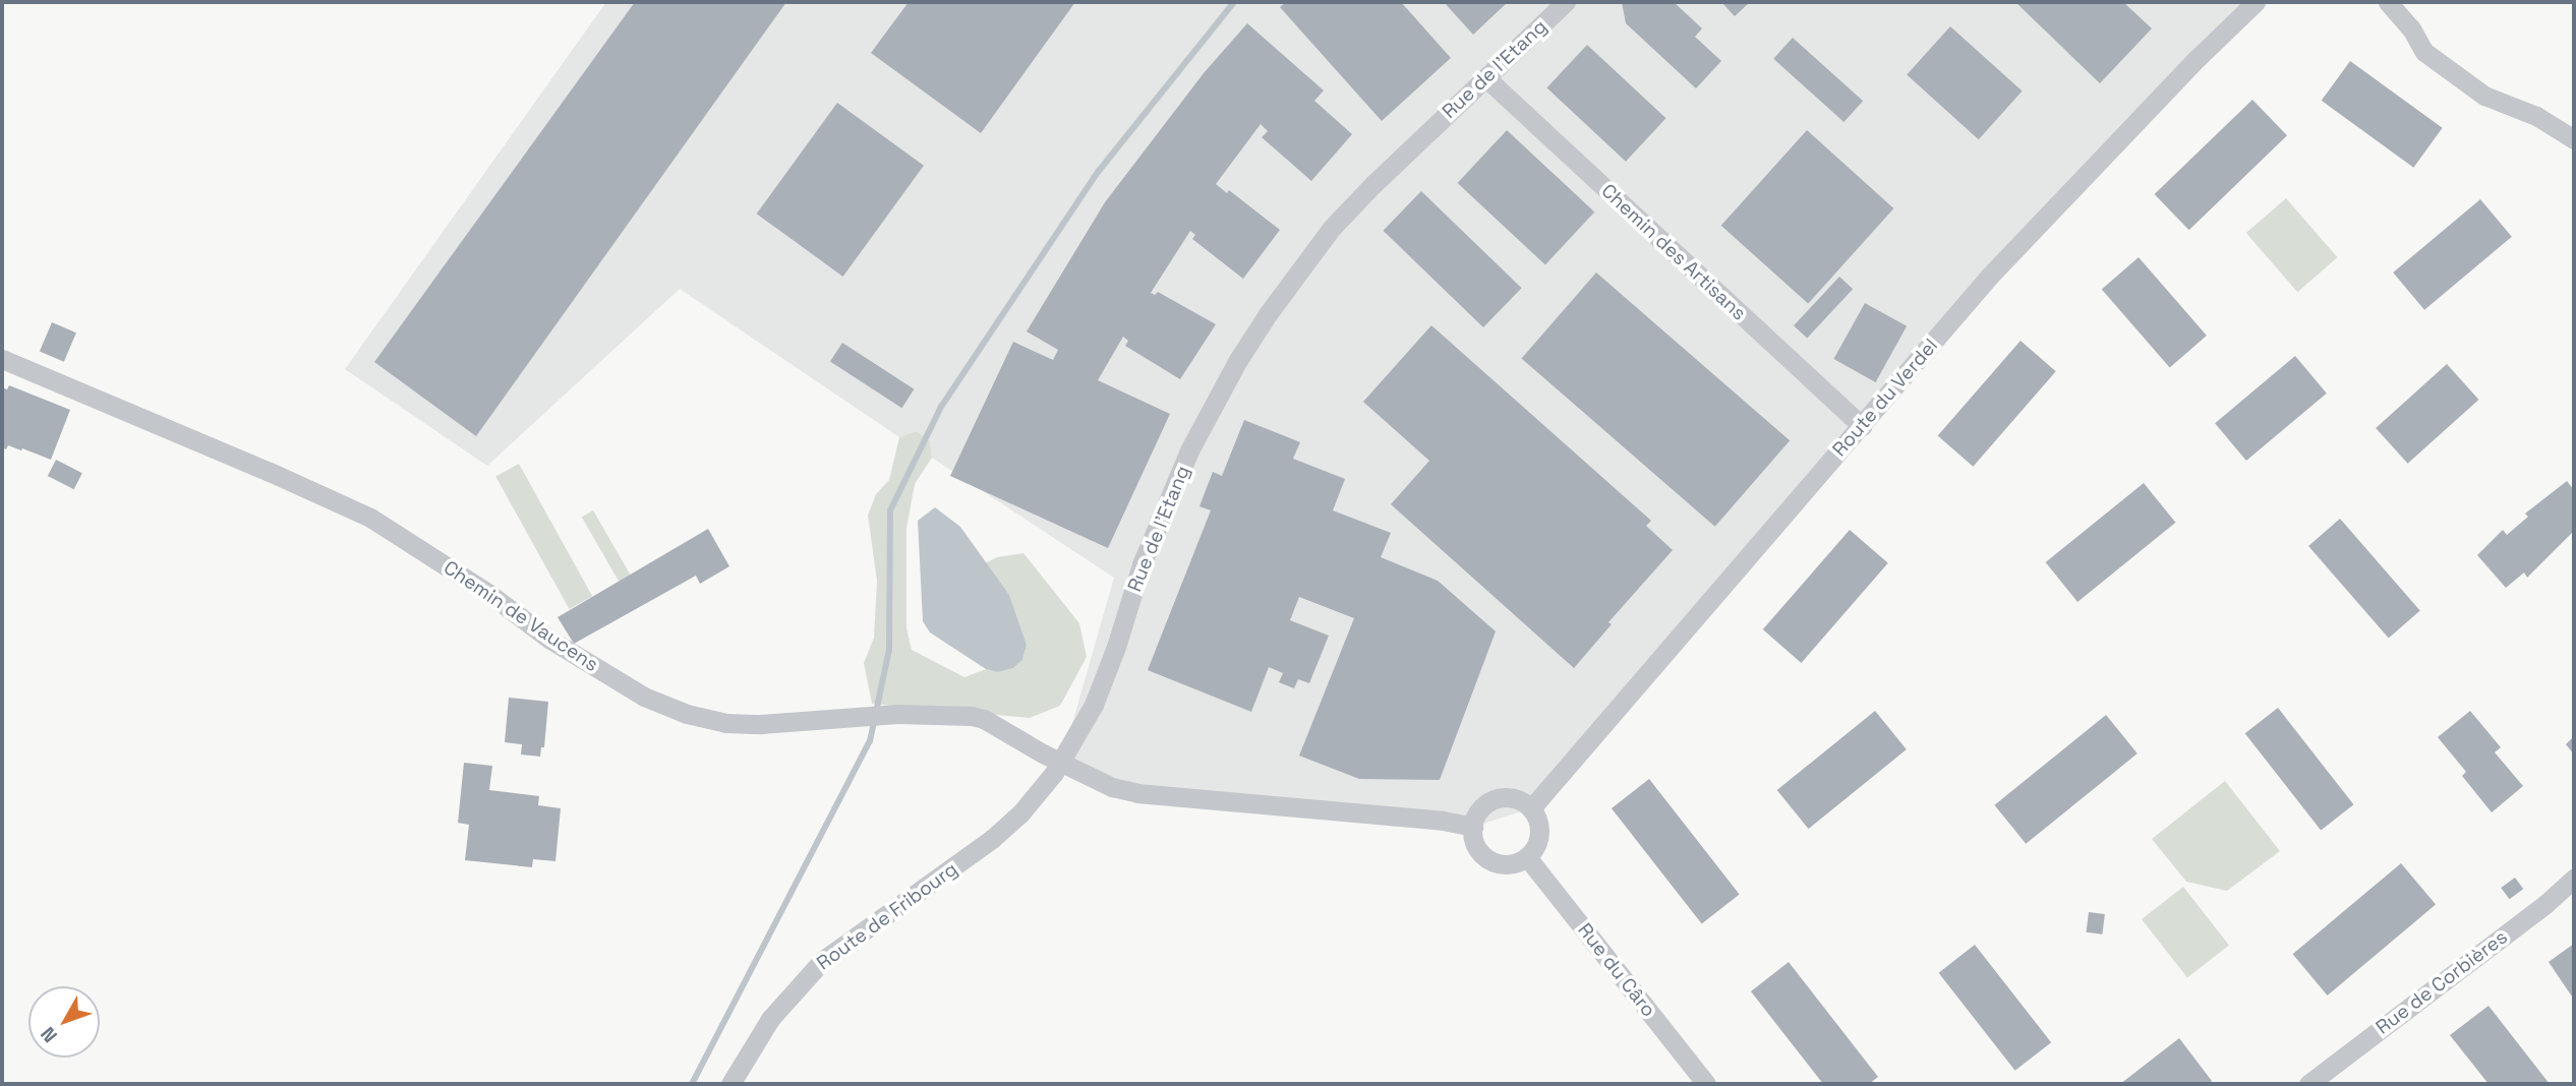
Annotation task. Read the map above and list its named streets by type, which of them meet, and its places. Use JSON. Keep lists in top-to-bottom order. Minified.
{"streets":{"street":["Rue de l'Etang","Chemin des Artisans","Route du Verdel","Chemin de Vaucens","Route de Fribourg","Rue du Câro","Rue de Corbières"]},"crossings":[["Rue de l'Etang","Chemin des Artisans"],["Rue de l'Etang","Chemin de Vaucens"],["Rue de l'Etang","Route de Fribourg"],["Chemin des Artisans","Route du Verdel"],["Route du Verdel","Rue du Câro"],["Chemin de Vaucens","Route de Fribourg"]],"north":"bottom left"}
